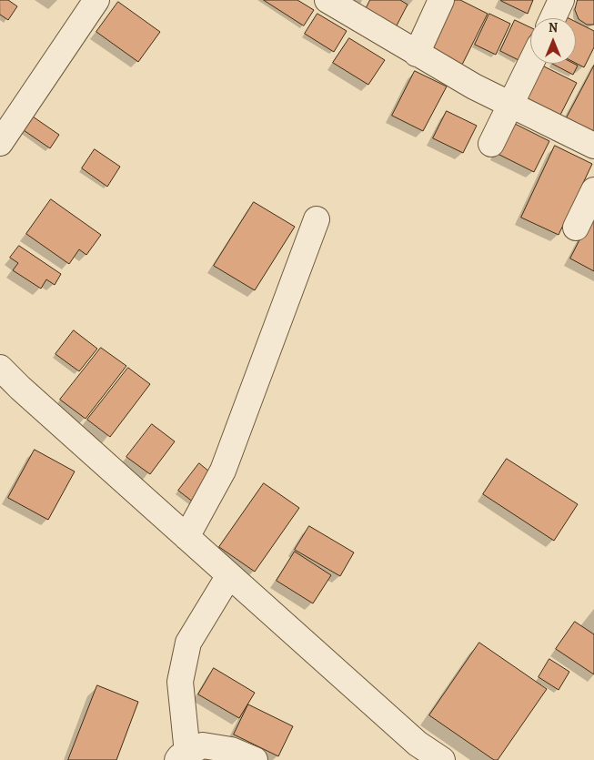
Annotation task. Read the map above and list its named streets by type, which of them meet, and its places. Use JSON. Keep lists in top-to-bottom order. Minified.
{"north":"top"}
